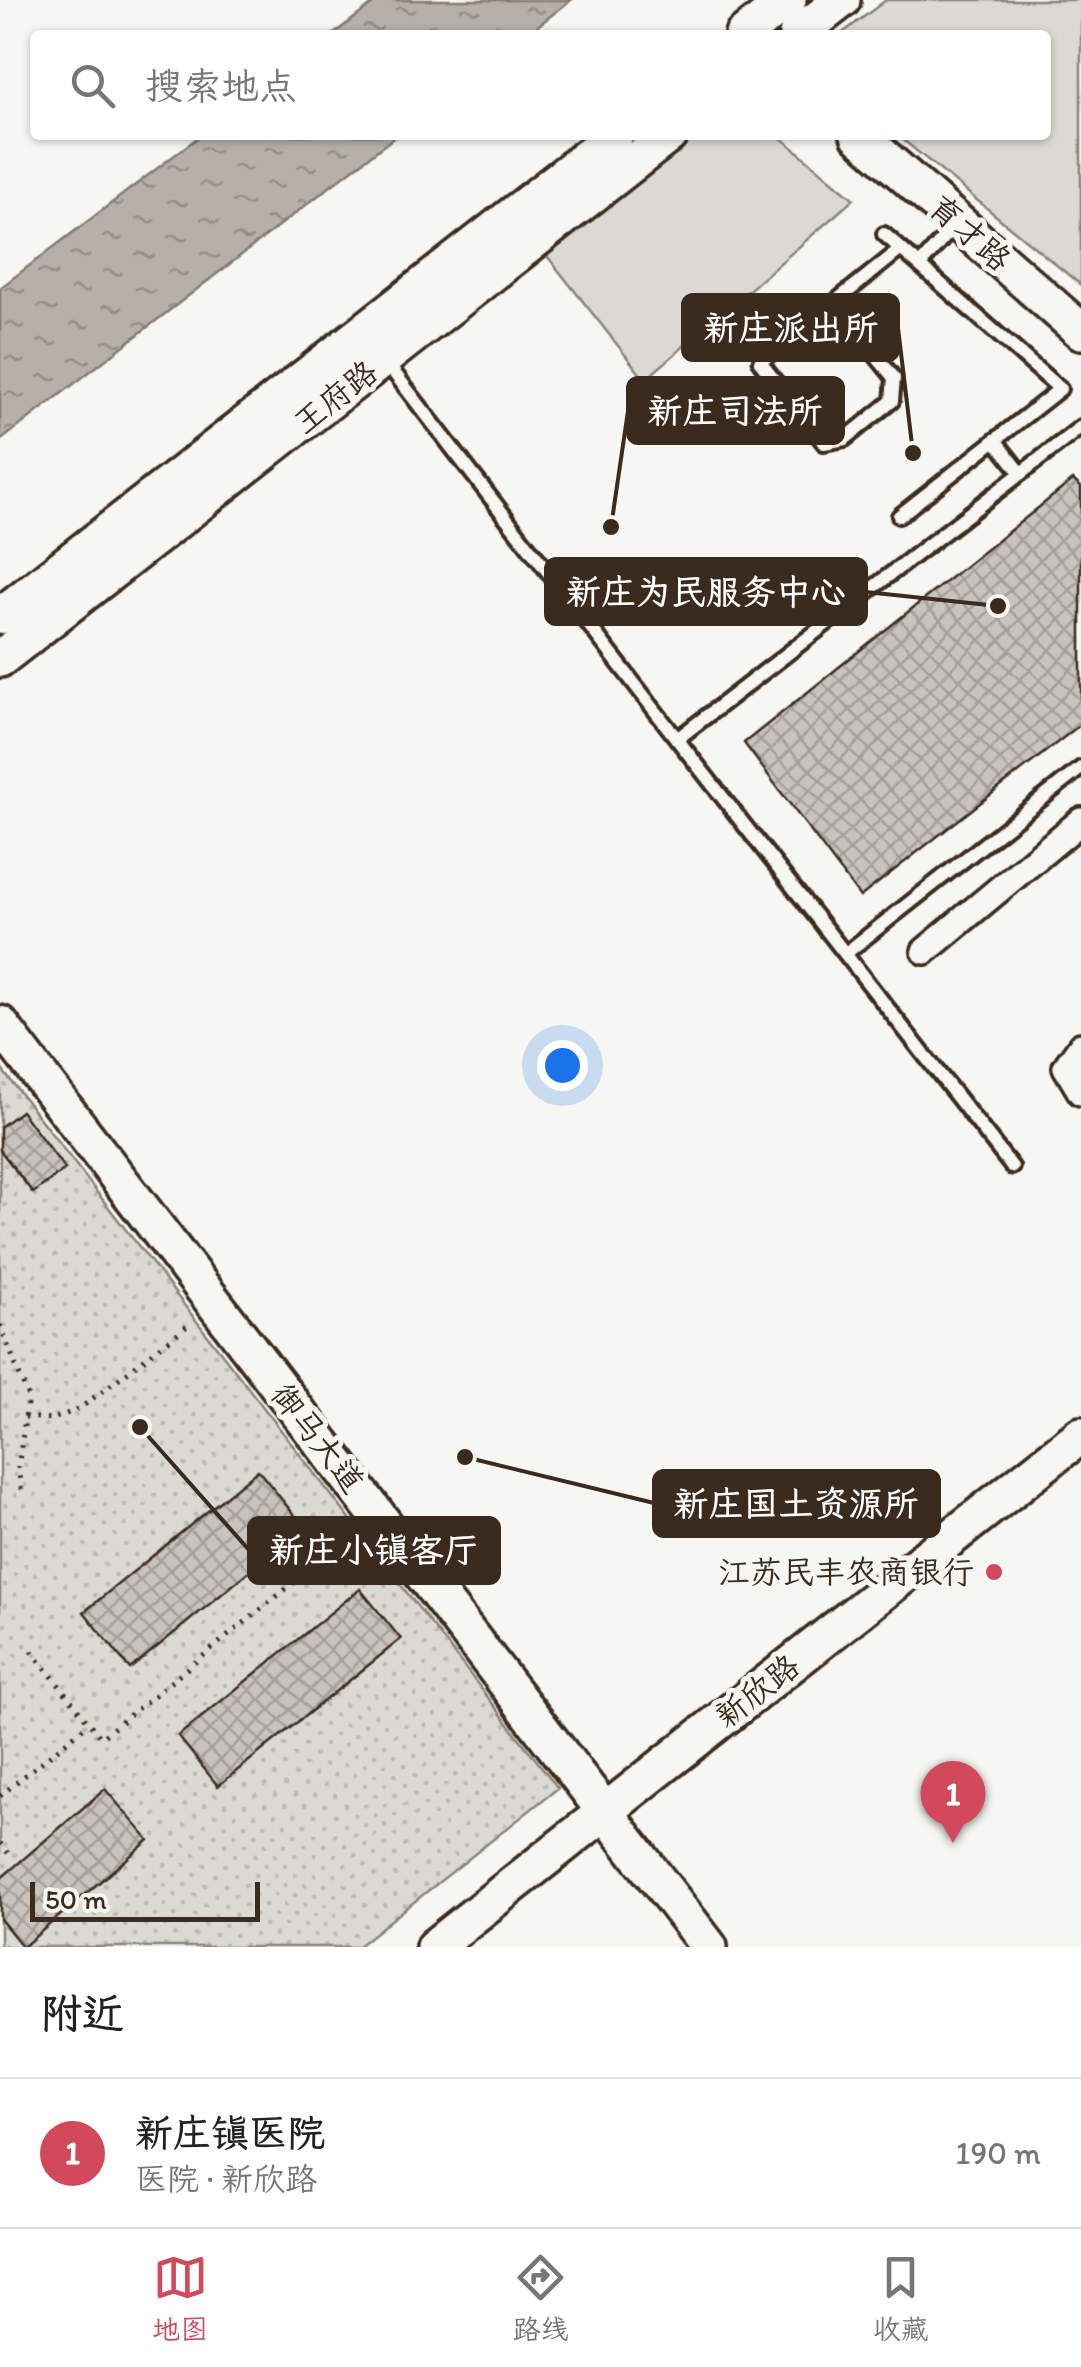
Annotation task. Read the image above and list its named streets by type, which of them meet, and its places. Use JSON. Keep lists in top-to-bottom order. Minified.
{"streets":{"street":["育才路","王府路","御马大道","新欣路"]},"crossings":[["御马大道","新欣路"]],"places":["新庄派出所","新庄司法所","新庄为民服务中心","新庄小镇客厅","新庄国土资源所","江苏民丰农商银行"],"scale_bar":"50 m","page":{"search":"搜索地点","pins":"1","scale":"50 m","heading":"附近","list":[{"mark":"1","name":"新庄镇医院","note":"医院 · 新欣路","value":"190 m"}],"nav":["地图","路线","收藏"]}}
